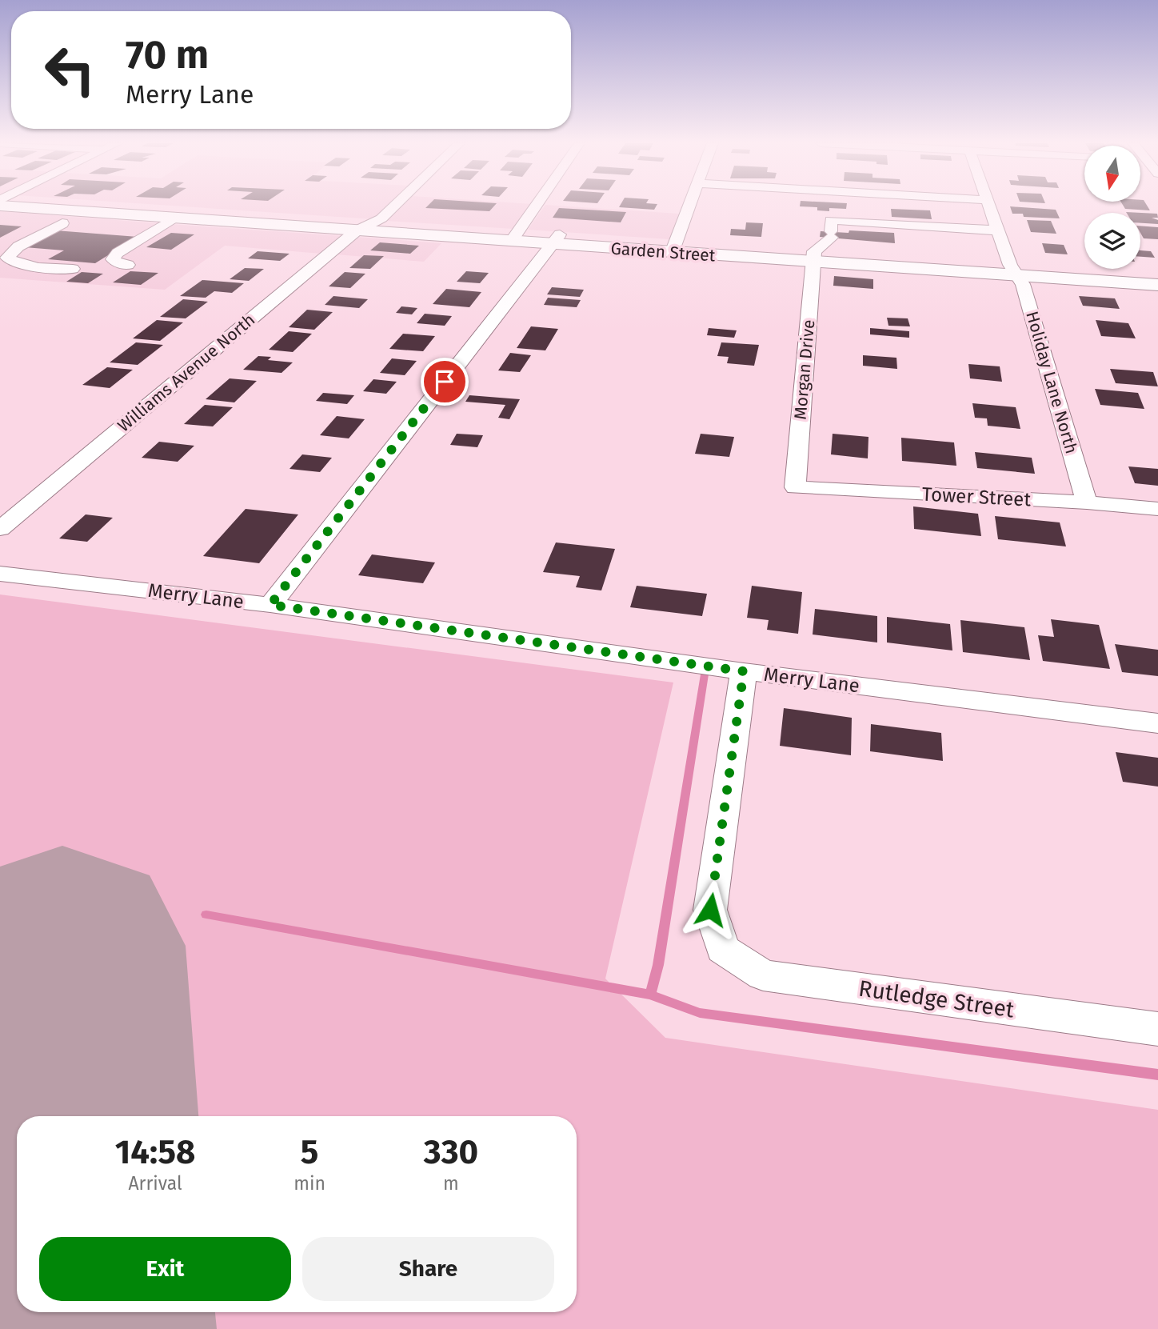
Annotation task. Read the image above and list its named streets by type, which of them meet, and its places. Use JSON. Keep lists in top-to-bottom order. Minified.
{"streets":{"main road":["Garden Street"],"street":["Morgan Drive","Williams Avenue North","Holiday Lane North","Tower Street","Merry Lane","Rutledge Street"]},"crossings":[["Garden Street","Morgan Drive"],["Garden Street","Williams Avenue North"],["Garden Street","Holiday Lane North"],["Morgan Drive","Tower Street"],["Holiday Lane North","Tower Street"],["Merry Lane","Rutledge Street"]],"north":"bottom","page":{"turn":["70 m","Merry Lane"],"eta":["14:58","Arrival","5","min","330","m"],"buttons":["Exit","Share"]}}
